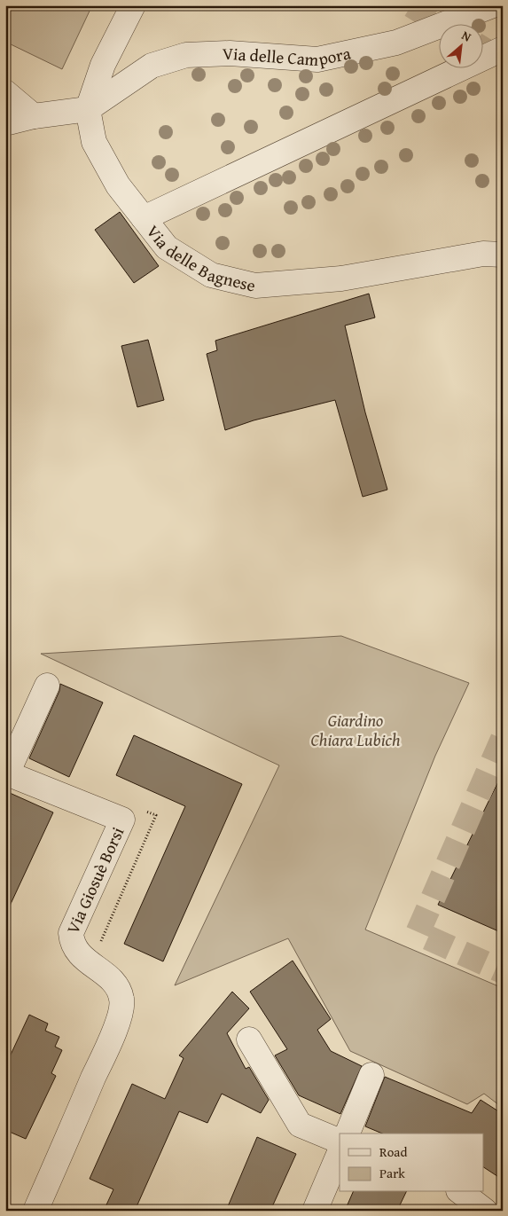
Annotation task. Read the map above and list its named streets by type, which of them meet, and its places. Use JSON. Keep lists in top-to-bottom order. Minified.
{"streets":{"street":["Via delle Campora","Via delle Bagnese","Via Giosuè Borsi"]},"crossings":[["Via delle Campora","Via delle Bagnese"]],"parks":["Giardino Chiara Lubich"],"legend":["Road","Park"],"north":"top right"}
